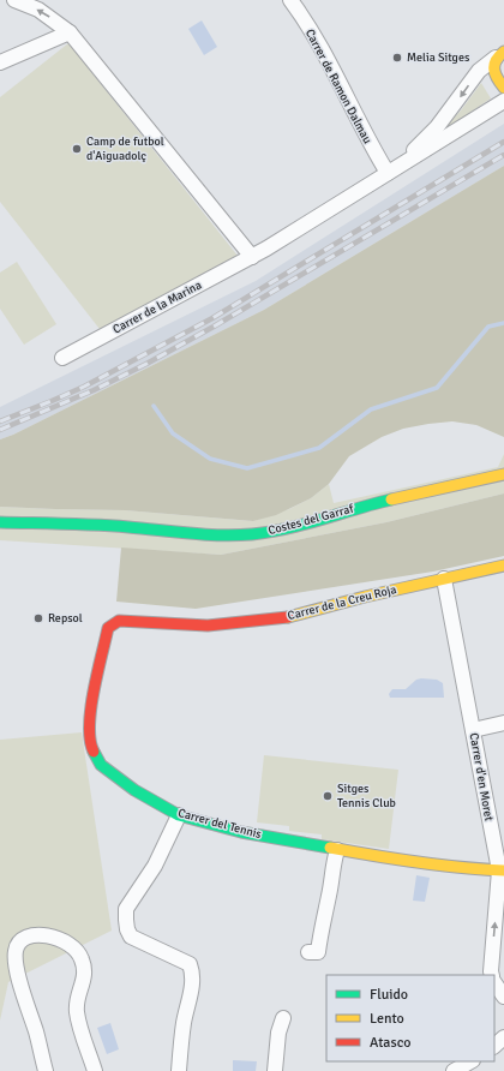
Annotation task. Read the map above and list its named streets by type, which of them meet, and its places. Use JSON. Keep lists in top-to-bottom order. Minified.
{"streets":{"street":["Carrer de Ramon Dalmau","Carrer de la Marina","Costes del Garraf","Carrer de la Creu Roja","Carrer d'en Moret","Carrer del Tennis"]},"crossings":[["Carrer de Ramon Dalmau","Carrer de la Marina"],["Carrer de la Creu Roja","Carrer d'en Moret"],["Carrer de la Creu Roja","Carrer del Tennis"],["Carrer d'en Moret","Carrer del Tennis"]],"places":["Melia Sitges","Camp de futbol d'Aiguadolç","Repsol","Sitges Tennis Club"],"legend":["Fluido","Lento","Atasco"]}
